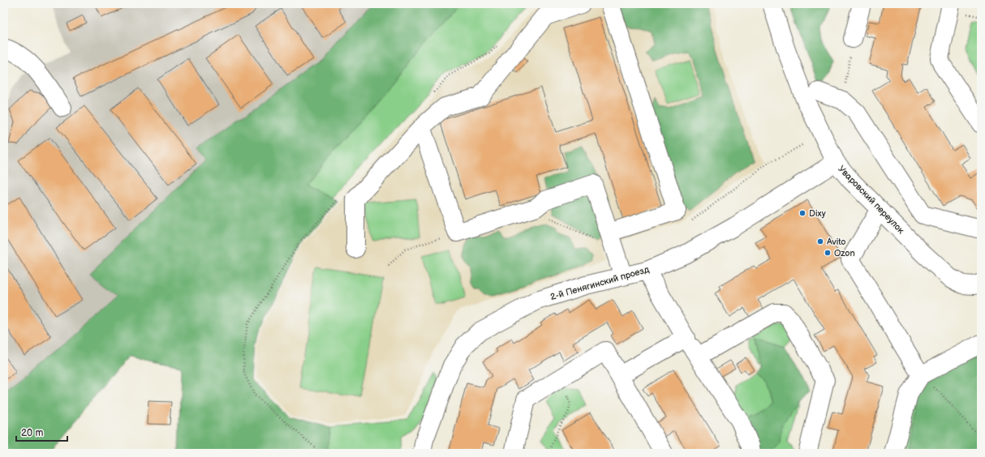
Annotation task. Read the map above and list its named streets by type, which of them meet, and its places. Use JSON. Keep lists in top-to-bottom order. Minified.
{"streets":{"street":["Уваровский переулок","2-й Пенягинский проезд"]},"crossings":[["Уваровский переулок","2-й Пенягинский проезд"]],"places":["Dixy","Avito","Ozon"],"scale_bar":"20 m"}
